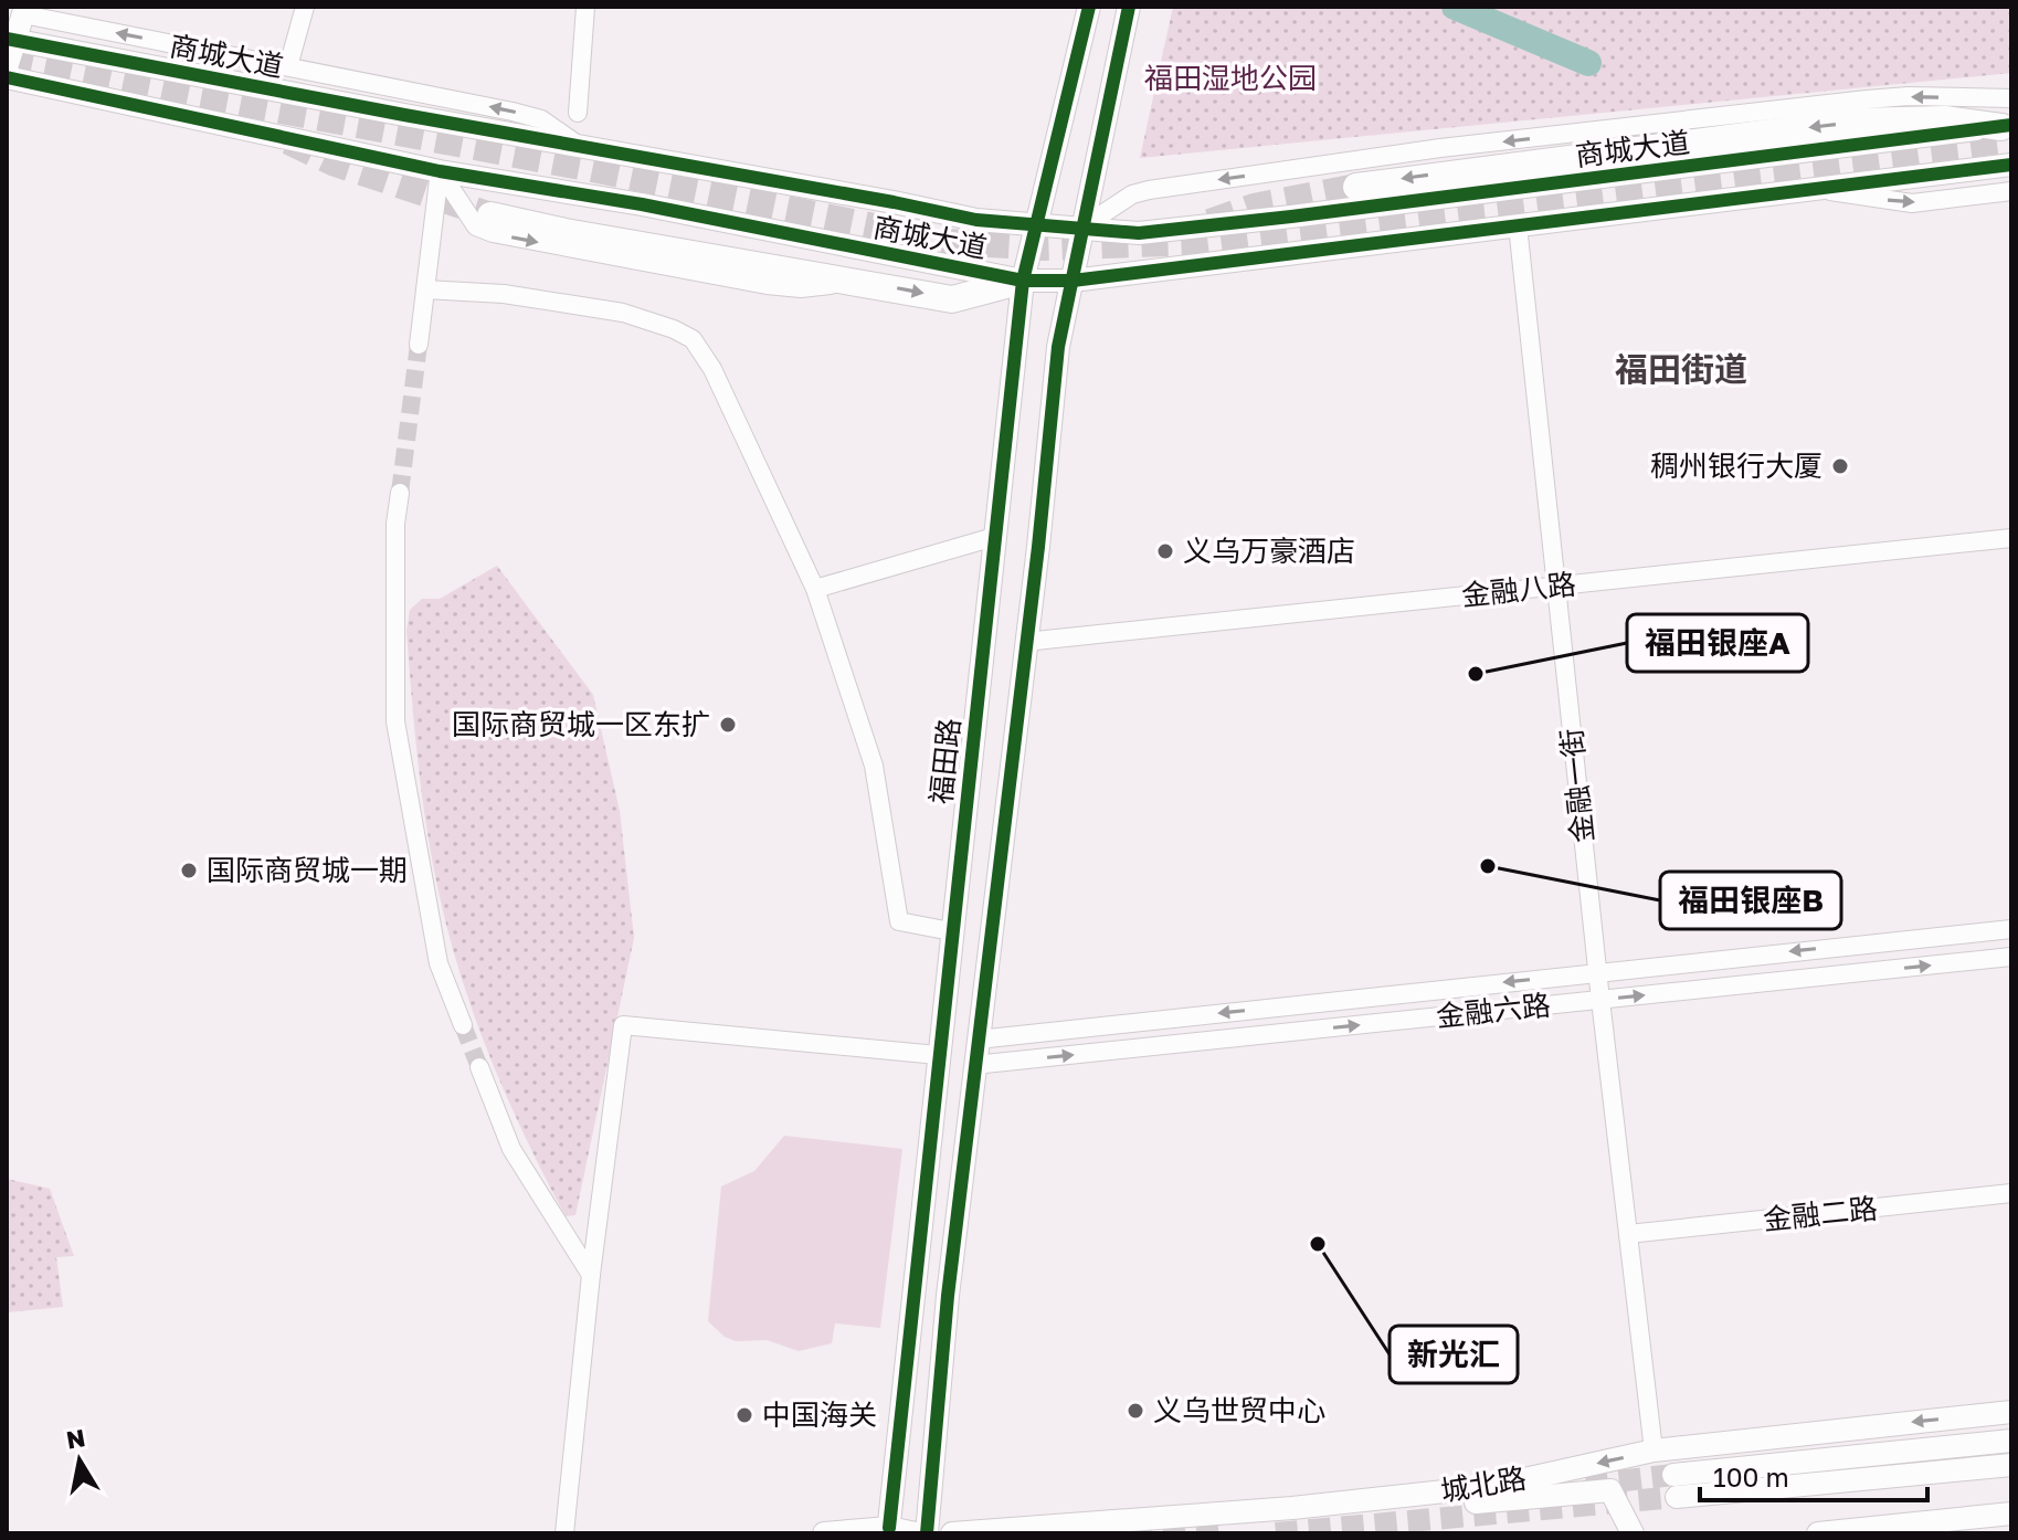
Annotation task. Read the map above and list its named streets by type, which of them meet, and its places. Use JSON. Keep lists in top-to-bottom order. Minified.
{"streets":{"main road":["商城大道","福田路","城北路"],"street":["金融八路","金融一街","金融六路","金融二路"]},"crossings":[["商城大道","福田路"],["商城大道","金融一街"],["金融八路","金融一街"],["金融一街","金融六路"],["金融一街","金融二路"],["金融一街","城北路"]],"districts":["福田街道"],"parks":["福田湿地公园"],"places":["稠州银行大厦","义乌万豪酒店","福田银座A","国际商贸城一区东扩","福田银座B","国际商贸城一期","新光汇","义乌世贸中心","中国海关"],"scale_bar":"100 m","north":"top"}
